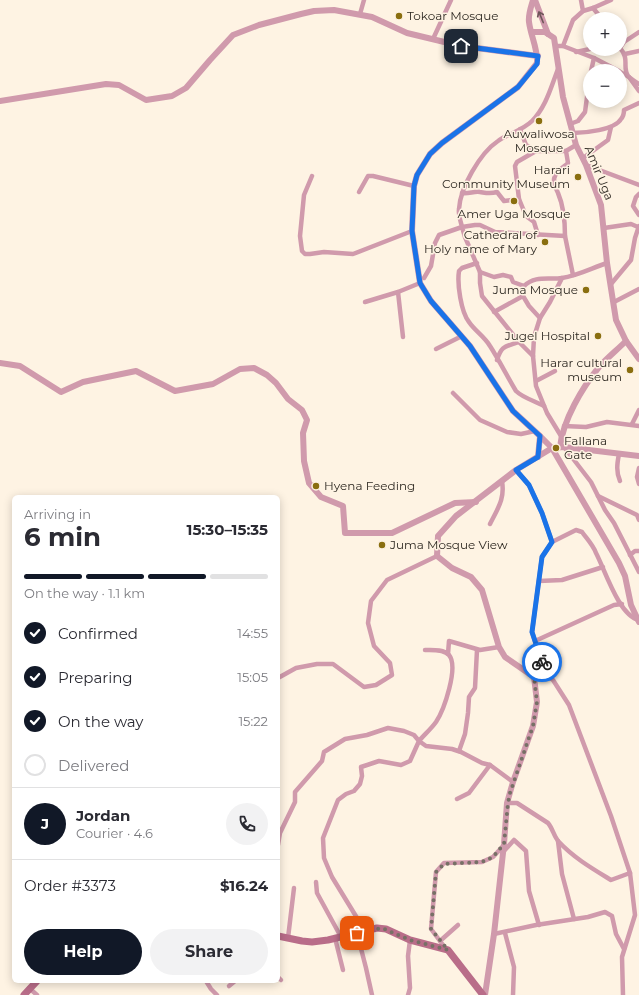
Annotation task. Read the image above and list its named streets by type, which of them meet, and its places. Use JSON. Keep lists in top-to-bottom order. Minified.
{"streets":{"street":["Amir Uga"]},"places":["Tokoar Mosque","Auwaliwosa Mosque","Harari Community Museum","Amer Uga Mosque","Cathedral of Holy name of Mary","Juma Mosque","Jugel Hospital","Harar cultural museum","Fallana Gate","Hyena Feeding","Juma Mosque View"],"page":{"map_buttons":["+","−"],"heading":["6 min","Arriving in","15:30–15:35"],"panel":["Jordan","Courier · 4.6","Order #3373","$16.24"],"bar":"On the way · 1.1 km","list":[["Confirmed","14:55"],["Preparing","15:05"],["On the way","15:22"],"Delivered"],"round":"J","buttons":["Help","Share"]}}
